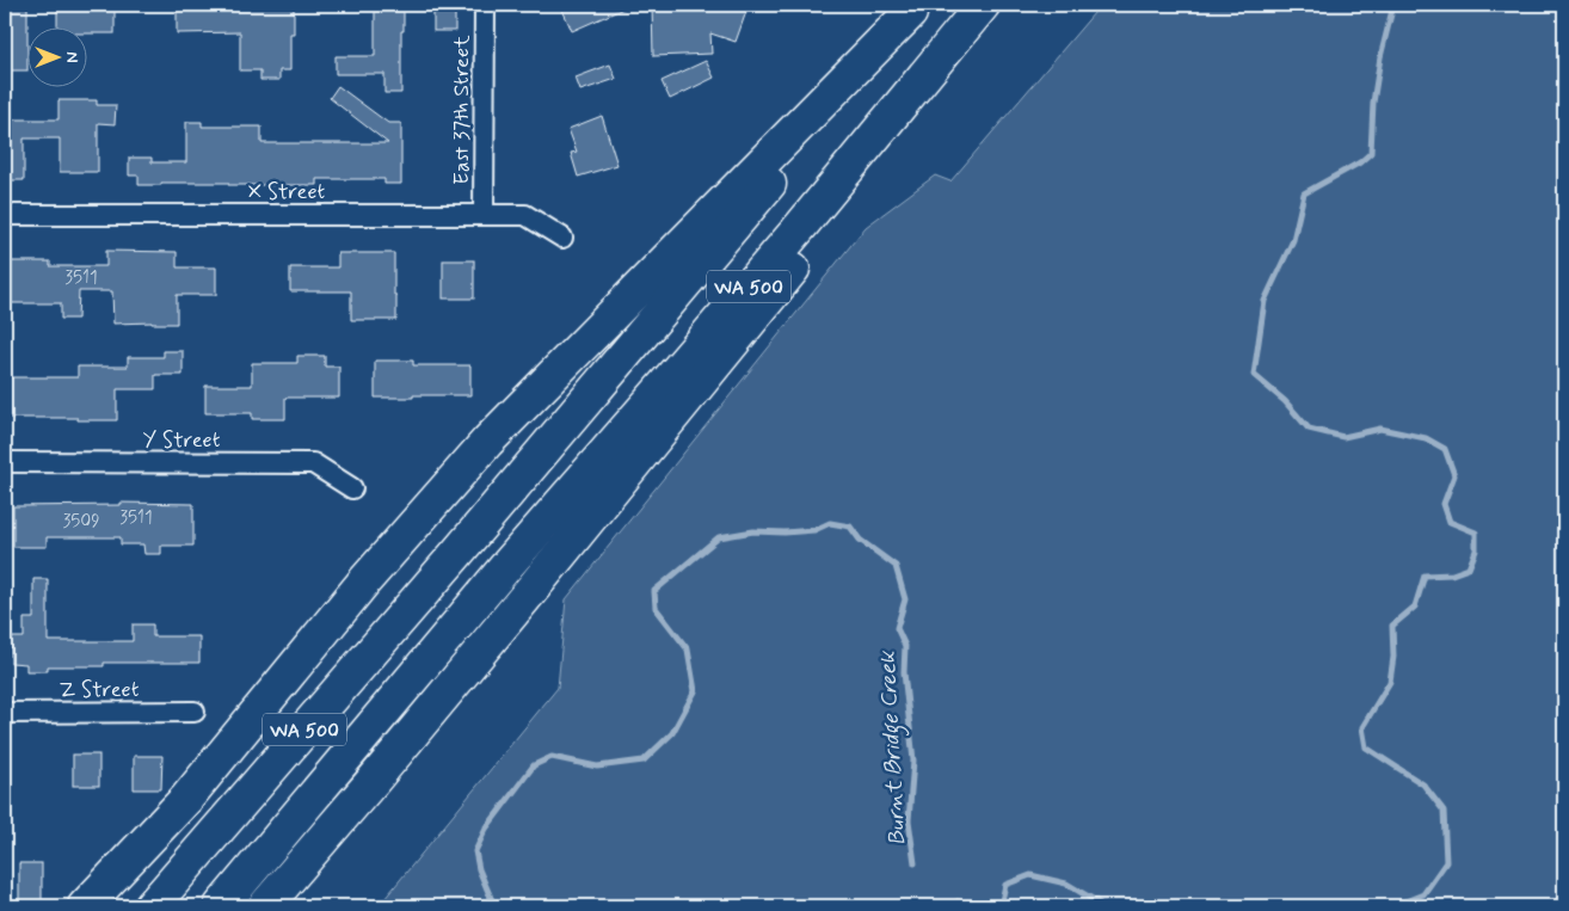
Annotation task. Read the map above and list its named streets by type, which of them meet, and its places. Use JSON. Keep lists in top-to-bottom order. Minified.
{"streets":{"highway":["WA 500"],"street":["East 37th Street","X Street","Y Street","Z Street"]},"crossings":[["East 37th Street","X Street"]],"water":["Burnt Bridge Creek"],"house_numbers":["3511","3511","3509"],"north":"right"}
